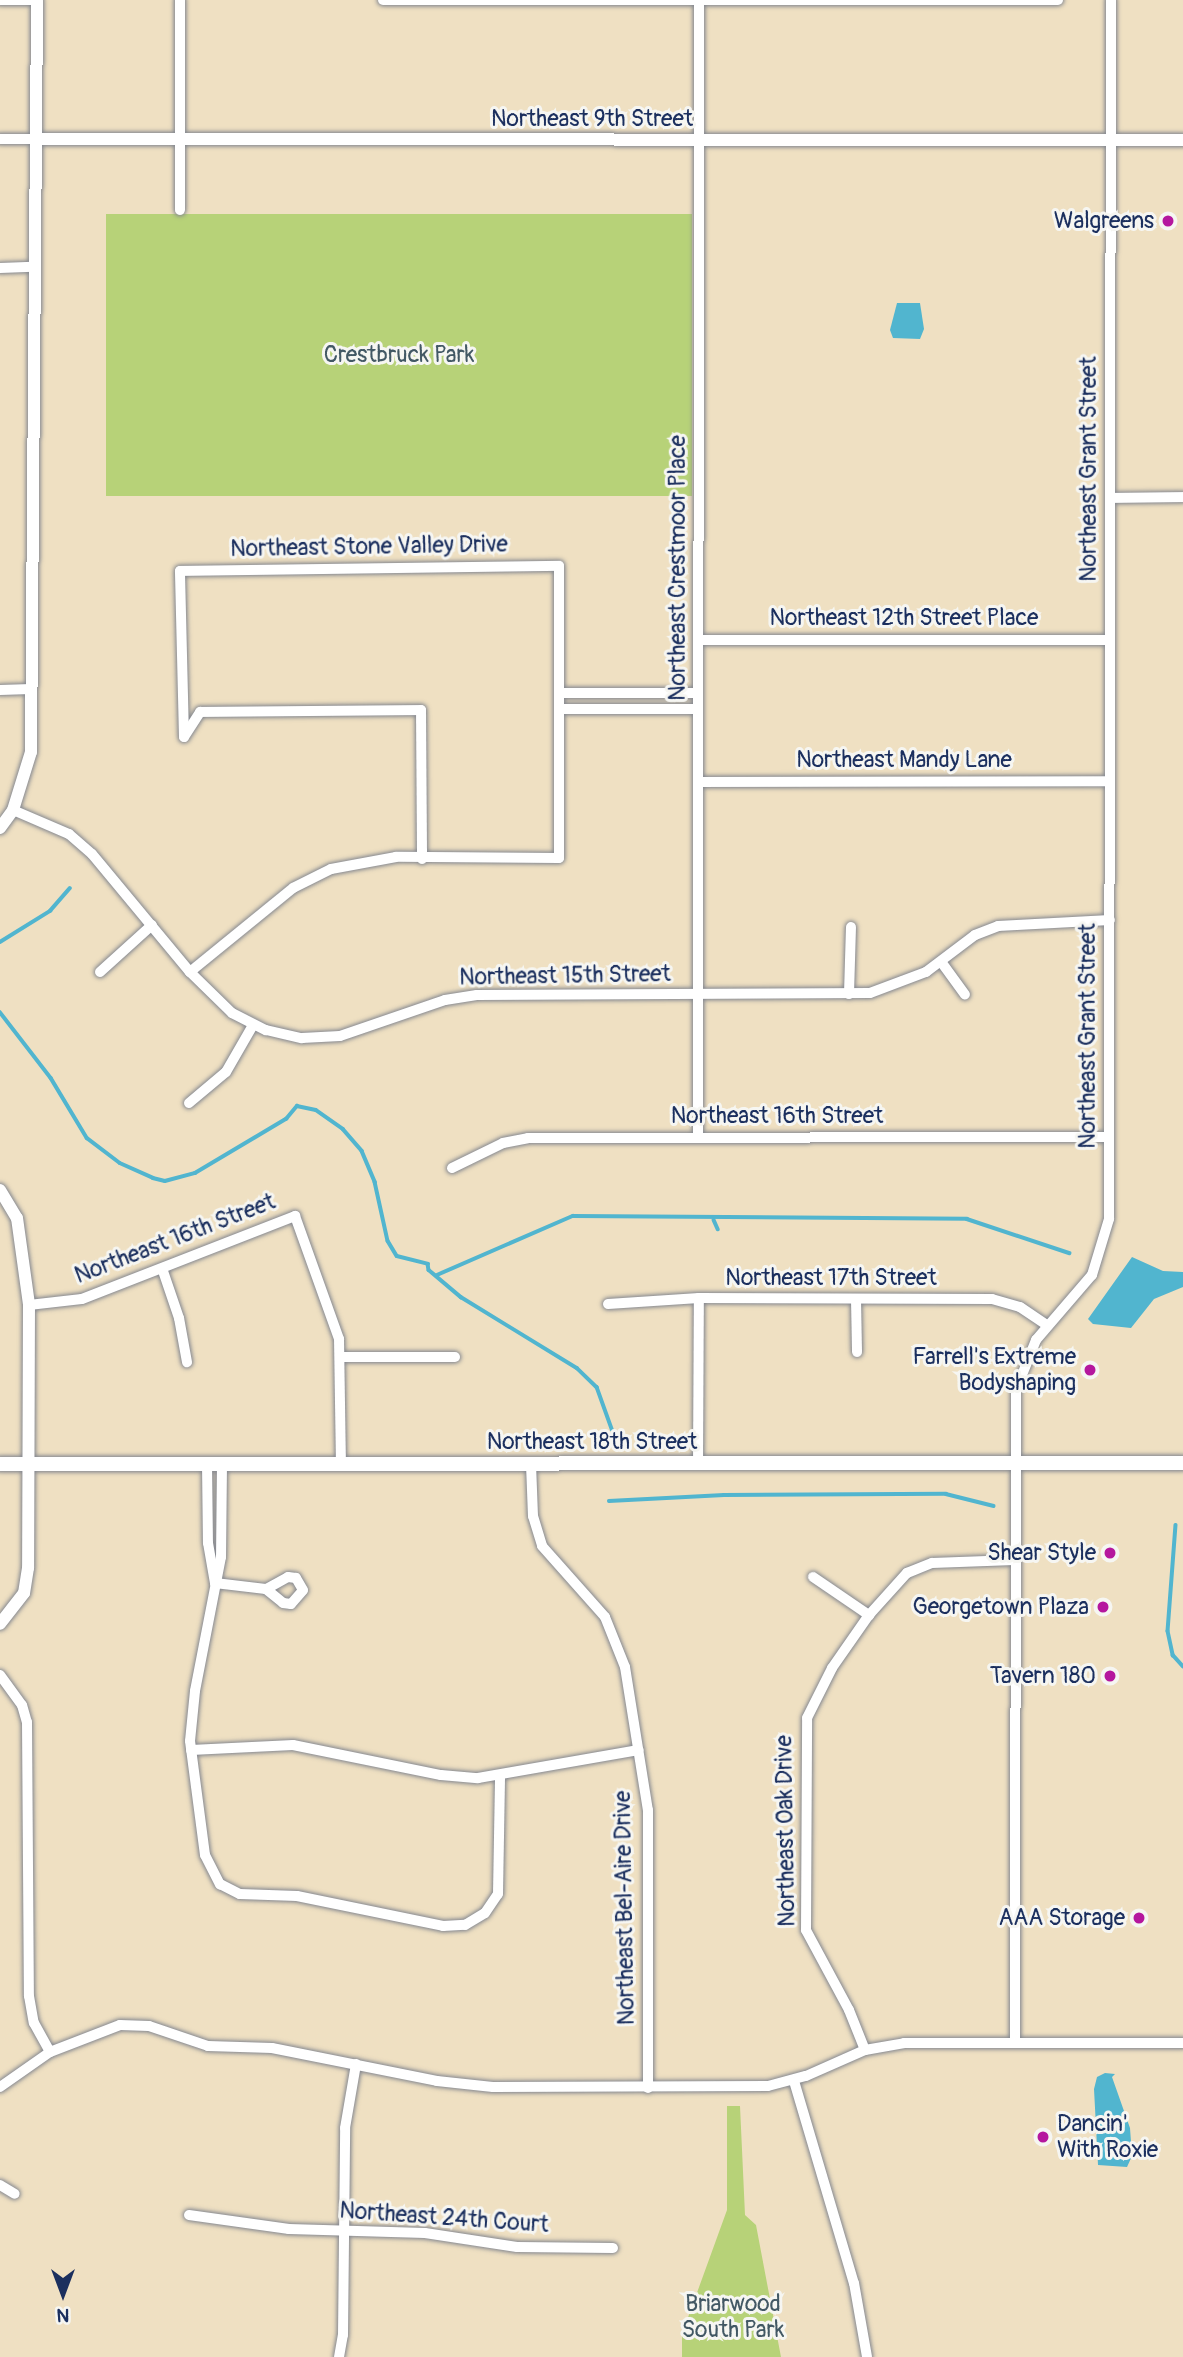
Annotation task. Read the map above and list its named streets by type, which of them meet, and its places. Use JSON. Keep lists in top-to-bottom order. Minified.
{"streets":{"main road":["Northeast 18th Street"],"street":["Northeast 9th Street","Northeast Grant Street","Northeast Stone Valley Drive","Northeast Crestmoor Place","Northeast 12th Street Place","Northeast Mandy Lane","Northeast 15th Street","Northeast 16th Street","Northeast 17th Street","Northeast Oak Drive","Northeast Bel-Aire Drive","Northeast 24th Court"]},"crossings":[["Northeast 9th Street","Northeast Grant Street"],["Northeast 9th Street","Northeast Crestmoor Place"],["Northeast Grant Street","Northeast 12th Street Place"],["Northeast Grant Street","Northeast Mandy Lane"],["Northeast Grant Street","Northeast 15th Street"],["Northeast Grant Street","Northeast 16th Street"],["Northeast Grant Street","Northeast 17th Street"],["Northeast Grant Street","Northeast 18th Street"],["Northeast Grant Street","Northeast Oak Drive"],["Northeast Crestmoor Place","Northeast 12th Street Place"],["Northeast Crestmoor Place","Northeast Mandy Lane"],["Northeast Crestmoor Place","Northeast 15th Street"],["Northeast Crestmoor Place","Northeast 16th Street"],["Northeast 18th Street","Northeast Bel-Aire Drive"]],"parks":["Crestbruck Park","Briarwood South Park"],"places":["Walgreens","Farrell's Extreme Bodyshaping","Shear Style","Georgetown Plaza","Tavern 180","AAA Storage","Dancin' With Roxie"],"north":"bottom"}
